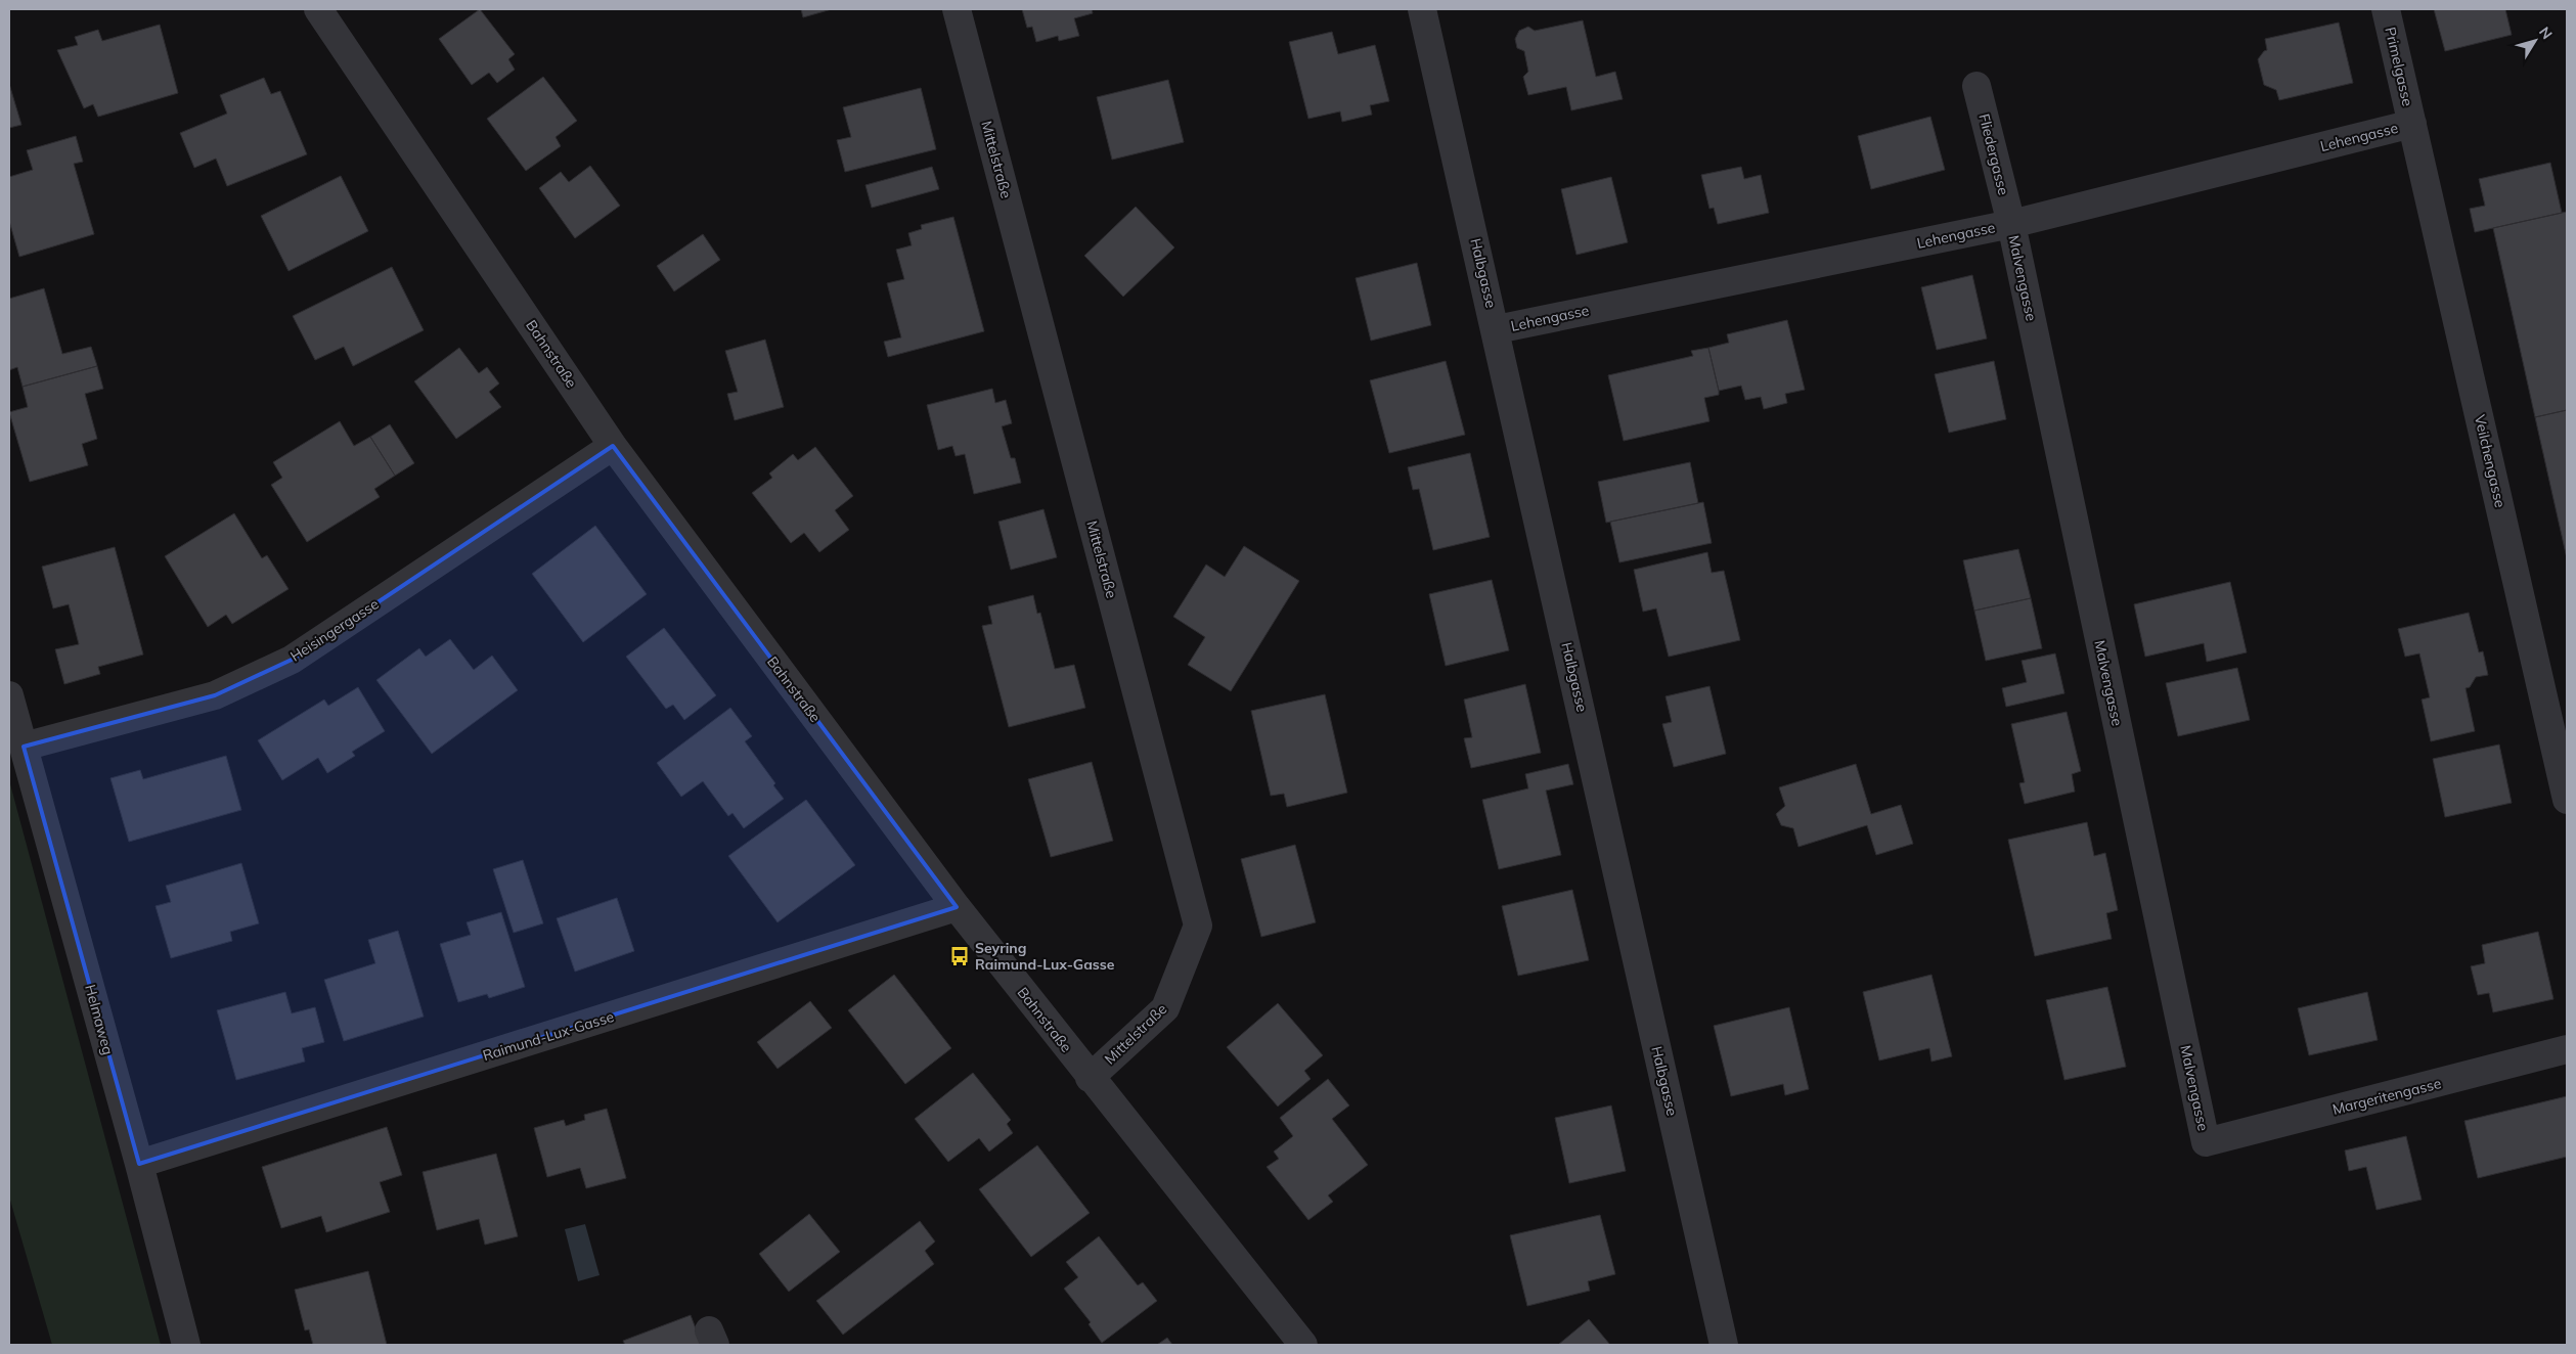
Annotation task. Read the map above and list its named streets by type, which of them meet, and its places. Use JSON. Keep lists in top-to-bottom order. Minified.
{"streets":{"street":["Primelgasse","Lehengasse","Fliedergasse","Mittelstraße","Halbgasse","Malvengasse","Bahnstraße","Veilchengasse","Heisingergasse","Helmaweg","Raimund-Lux-Gasse","Margeritengasse"]},"crossings":[["Primelgasse","Lehengasse"],["Primelgasse","Veilchengasse"],["Lehengasse","Fliedergasse"],["Lehengasse","Halbgasse"],["Lehengasse","Malvengasse"],["Lehengasse","Veilchengasse"],["Fliedergasse","Malvengasse"],["Mittelstraße","Bahnstraße"],["Malvengasse","Margeritengasse"],["Bahnstraße","Heisingergasse"],["Bahnstraße","Raimund-Lux-Gasse"],["Heisingergasse","Helmaweg"],["Helmaweg","Raimund-Lux-Gasse"]],"places":{"bus stop":["Seyring Raimund-Lux-Gasse"]},"north":"top right"}
